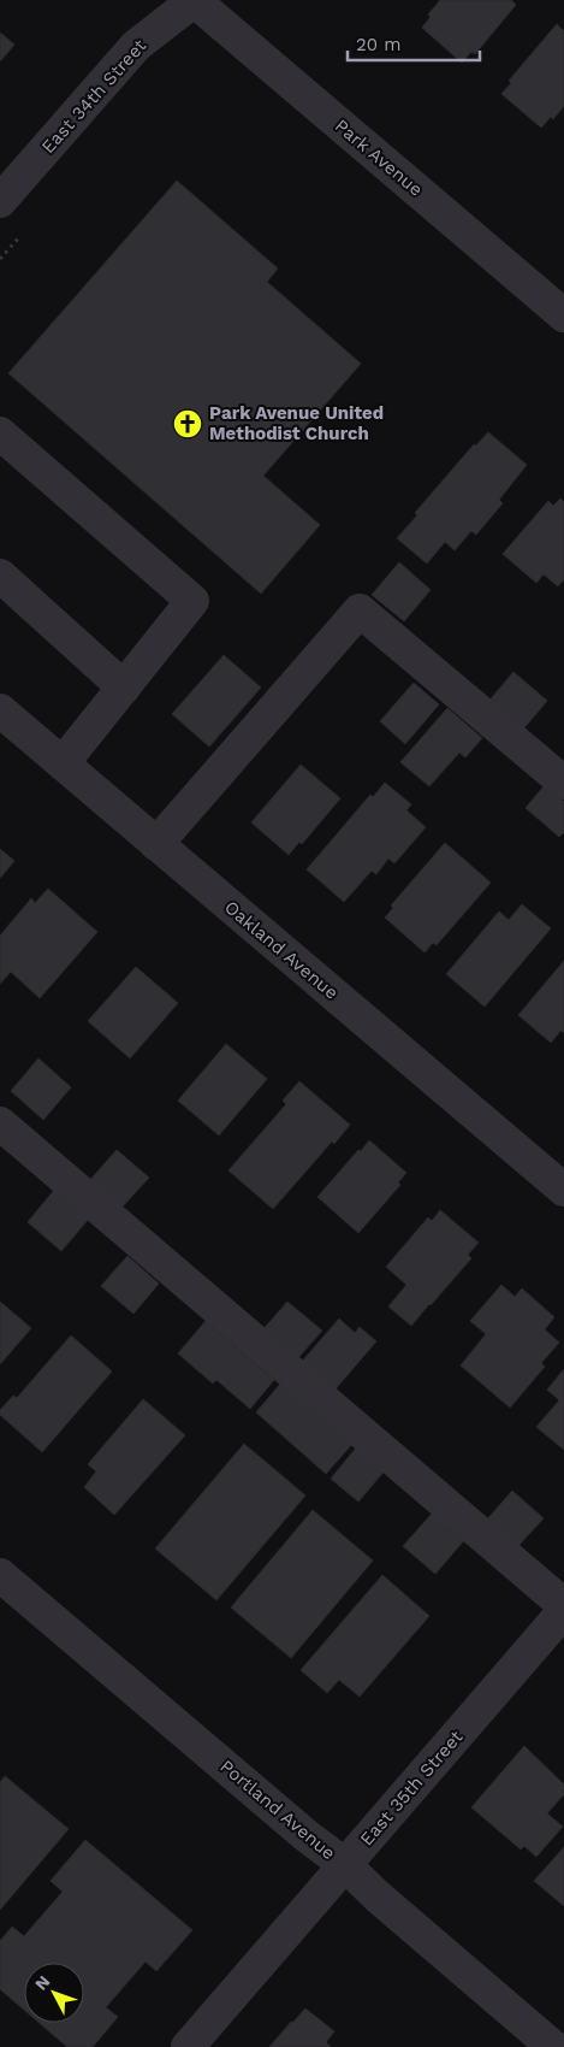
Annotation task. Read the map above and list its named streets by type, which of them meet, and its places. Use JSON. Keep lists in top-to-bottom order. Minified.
{"streets":{"street":["East 34th Street","Park Avenue","Oakland Avenue","East 35th Street","Portland Avenue"]},"crossings":[["East 34th Street","Park Avenue"],["East 35th Street","Portland Avenue"]],"places":{"church":["Park Avenue United Methodist Church"]},"scale_bar":"20 m","north":"top left"}
